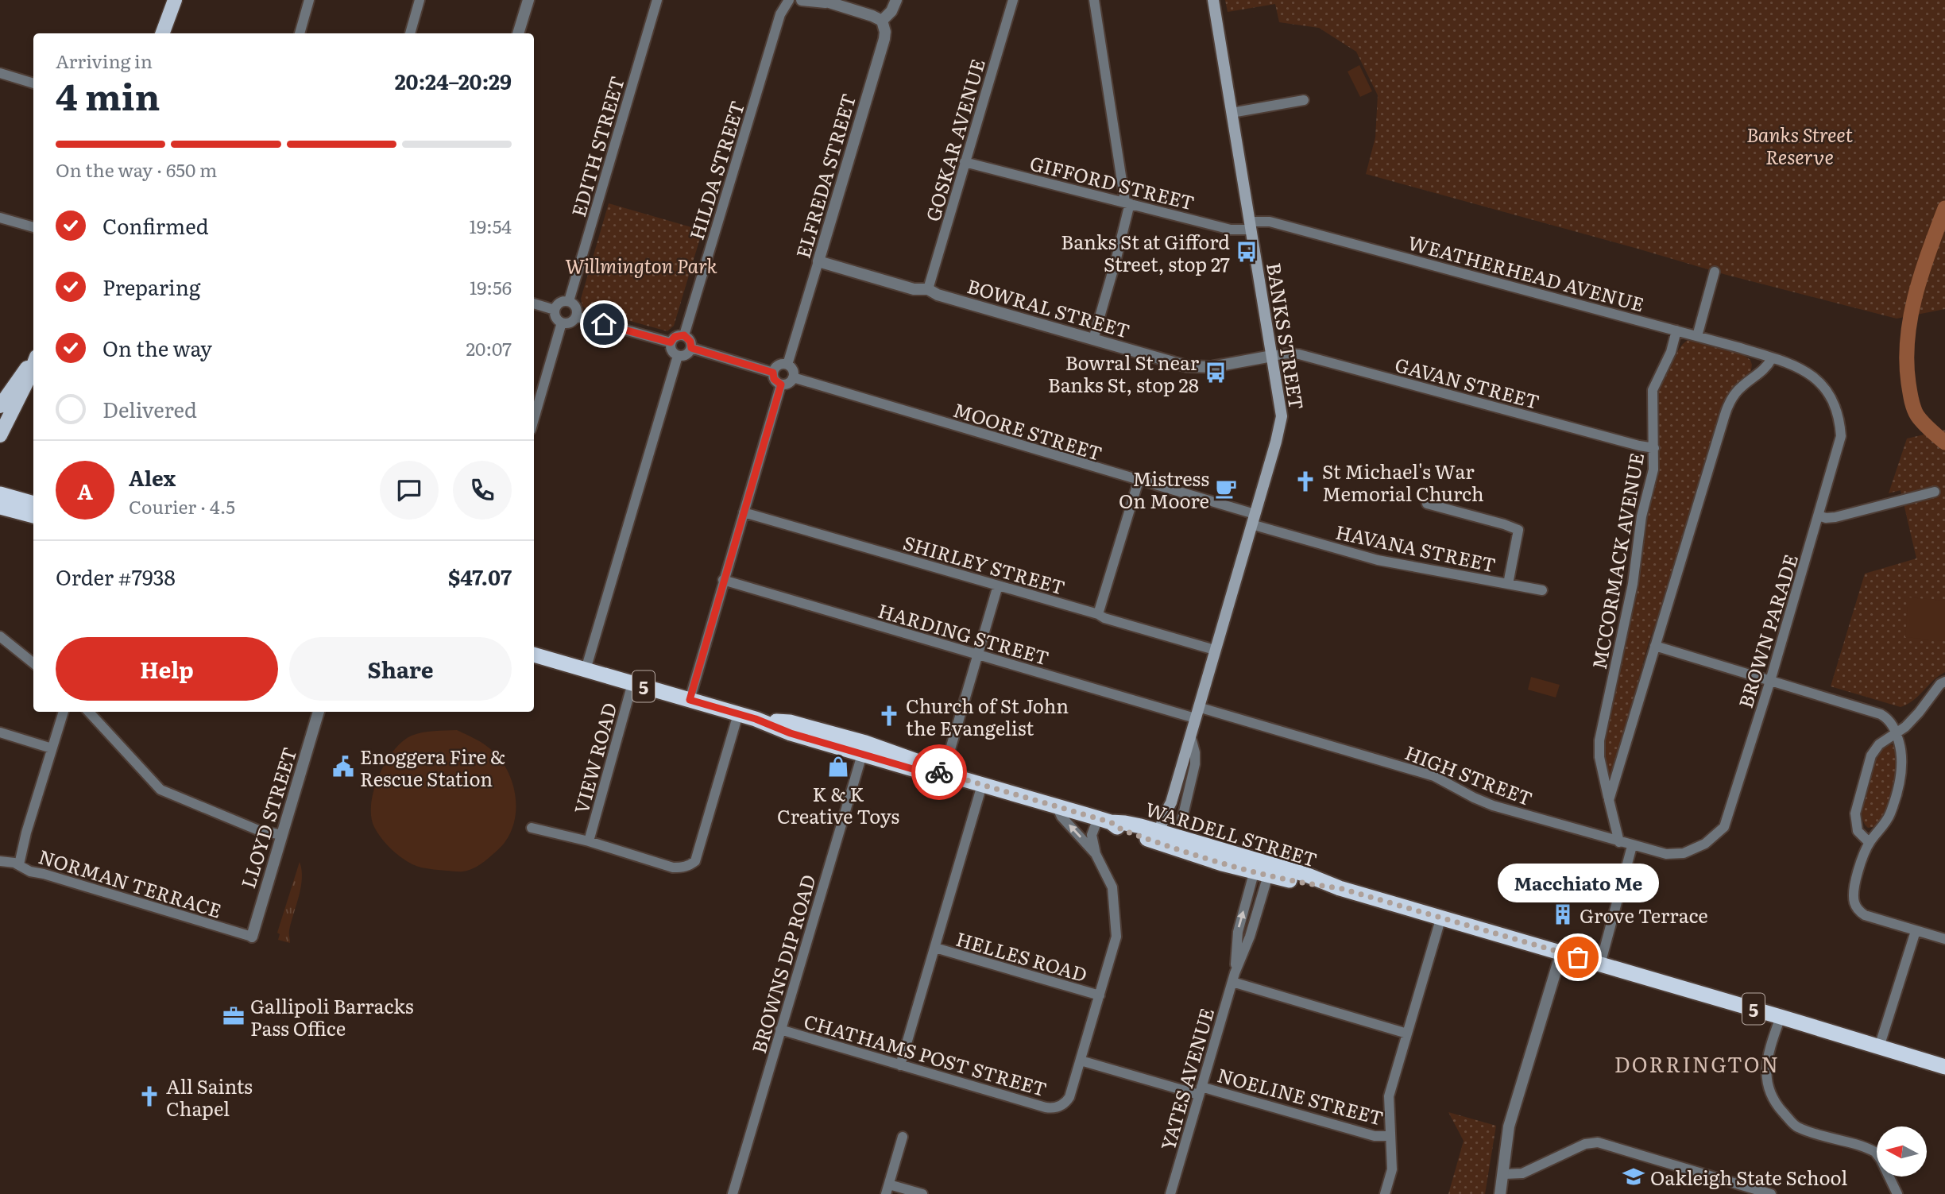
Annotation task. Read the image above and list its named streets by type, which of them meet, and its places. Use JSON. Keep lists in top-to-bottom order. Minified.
{"streets":{"highway":["5","WARDELL STREET"],"main road":["BANKS STREET"],"street":["GOSKAR AVENUE","EDITH STREET","HILDA STREET","ELFREDA STREET","GIFFORD STREET","WEATHERHEAD AVENUE","BOWRAL STREET","GAVAN STREET","MOORE STREET","HAVANA STREET","MCCORMACK AVENUE","SHIRLEY STREET","BROWN PARADE","HARDING STREET","VIEW ROAD","HIGH STREET","LLOYD STREET","NORMAN TERRACE","HELLES ROAD","BROWNS DIP ROAD","CHATHAMS POST STREET","YATES AVENUE","NOELINE STREET"]},"crossings":[["GOSKAR AVENUE","GIFFORD STREET"],["GOSKAR AVENUE","BOWRAL STREET"],["ELFREDA STREET","BOWRAL STREET"],["ELFREDA STREET","MOORE STREET"],["GIFFORD STREET","WEATHERHEAD AVENUE"],["GIFFORD STREET","BANKS STREET"],["WEATHERHEAD AVENUE","BANKS STREET"],["WEATHERHEAD AVENUE","MCCORMACK AVENUE"],["WEATHERHEAD AVENUE","BROWN PARADE"],["BOWRAL STREET","BANKS STREET"],["BOWRAL STREET","GAVAN STREET"],["BANKS STREET","GAVAN STREET"],["BANKS STREET","MOORE STREET"],["BANKS STREET","HAVANA STREET"],["BANKS STREET","SHIRLEY STREET"],["BANKS STREET","HARDING STREET"],["BANKS STREET","HIGH STREET"],["BANKS STREET","WARDELL STREET"],["GAVAN STREET","MCCORMACK AVENUE"],["MOORE STREET","HAVANA STREET"],["MCCORMACK AVENUE","HIGH STREET"],["BROWN PARADE","HIGH STREET"],["HARDING STREET","HIGH STREET"],["VIEW ROAD","WARDELL STREET"],["LLOYD STREET","NORMAN TERRACE"],["WARDELL STREET","BROWNS DIP ROAD"],["WARDELL STREET","YATES AVENUE"],["BROWNS DIP ROAD","CHATHAMS POST STREET"],["CHATHAMS POST STREET","NOELINE STREET"],["YATES AVENUE","NOELINE STREET"]],"districts":["DORRINGTON"],"parks":["Banks Street Reserve","Willmington Park"],"places":{"bus stop":["Banks St at Gifford Street, stop 27","Bowral St near Banks St, stop 28"],"church":["St Michael's War Memorial Church","Church of St John the Evangelist","All Saints Chapel"],"cafe":["Mistress On Moore"],"public building":["Enoggera Fire & Rescue Station"],"shop":["K & K Creative Toys"],"building":["Grove Terrace"],"other":["Macchiato Me"],"office":["Gallipoli Barracks Pass Office"],"school or university":["Oakleigh State School"]},"north":"left","page":{"heading":["4 min","Arriving in","20:24–20:29"],"panel":["Alex","Courier · 4.5","Order #7938","$47.07"],"bar":"On the way · 650 m","list":[["Confirmed","19:54"],["Preparing","19:56"],["On the way","20:07"],"Delivered"],"round":"A","buttons":["Help","Share"],"bubble":"Macchiato Me"}}
